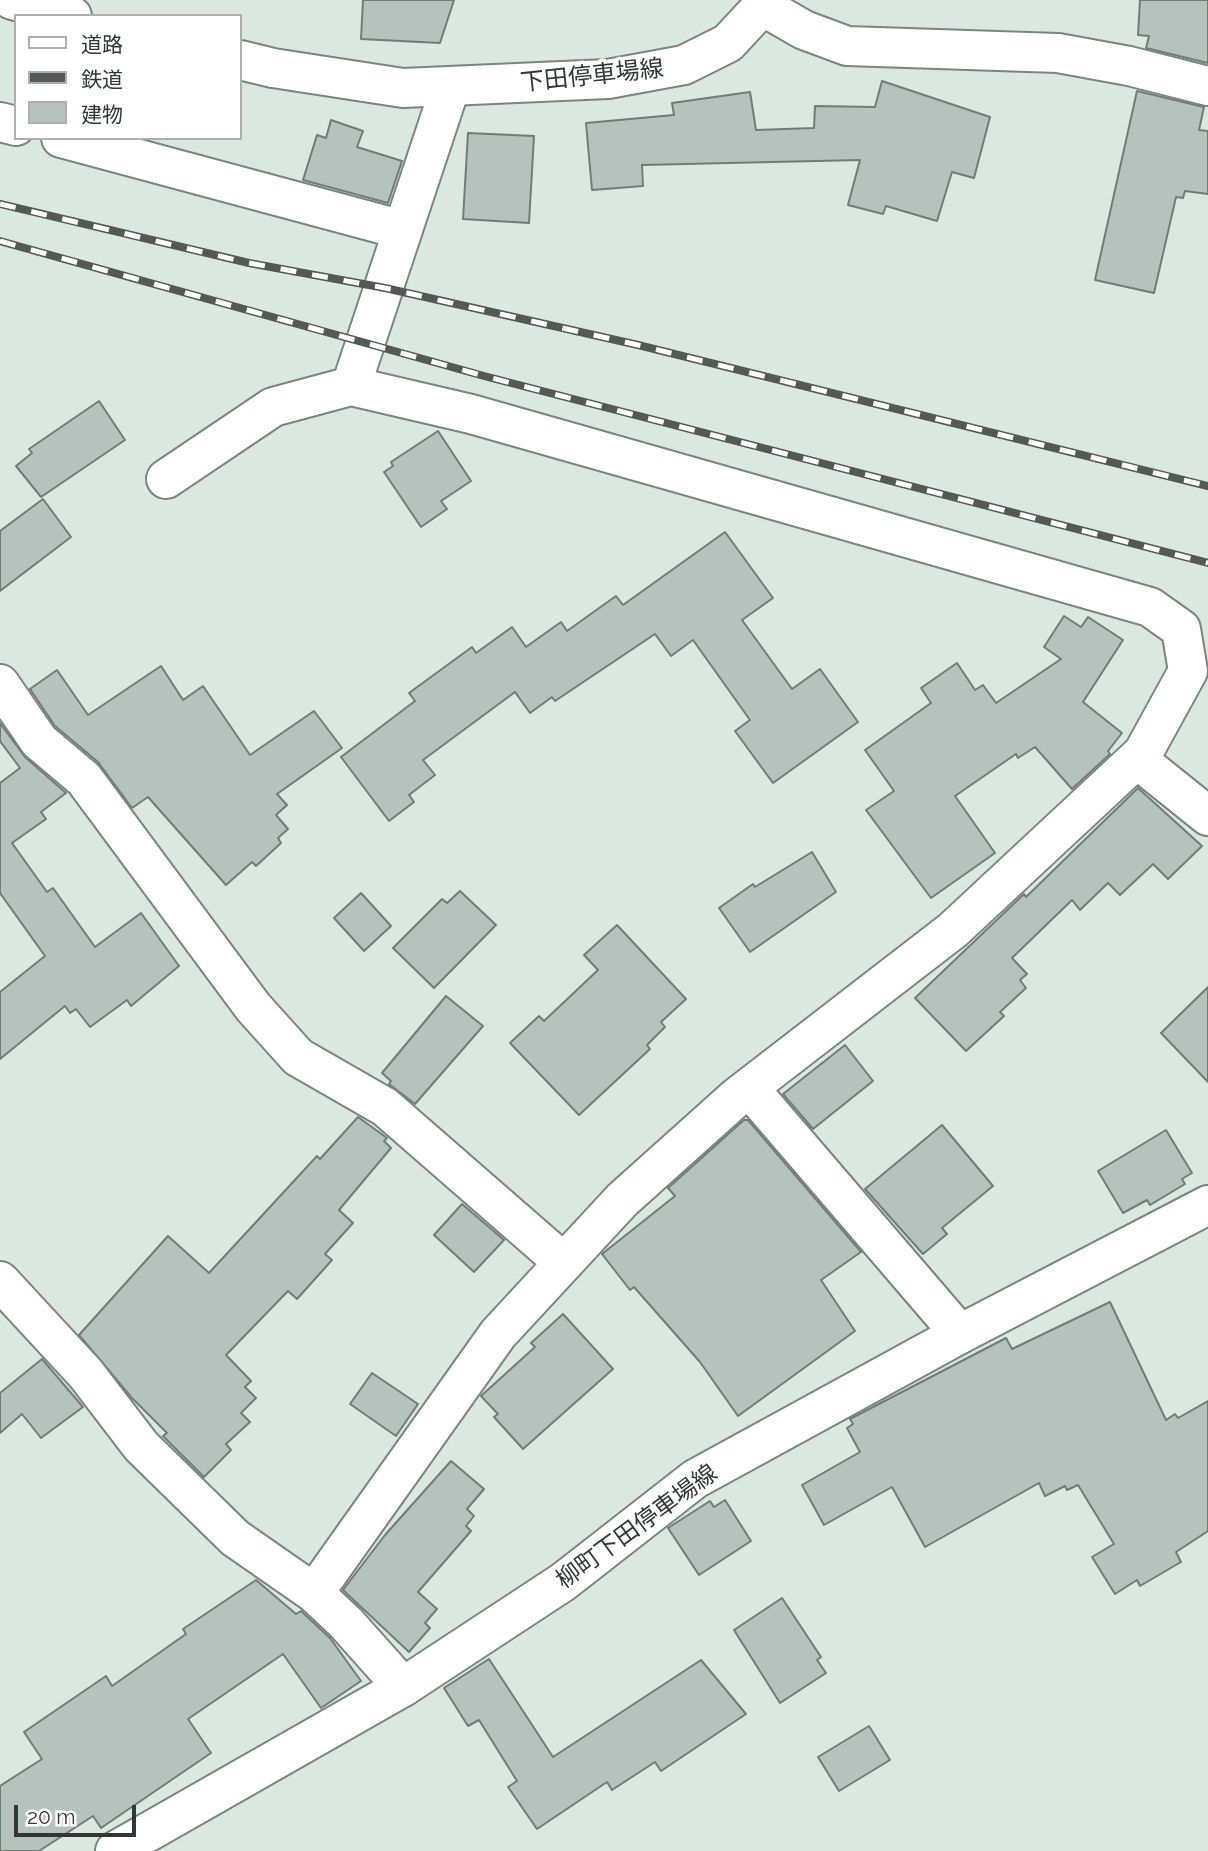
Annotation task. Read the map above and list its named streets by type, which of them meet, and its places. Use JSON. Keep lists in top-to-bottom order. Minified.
{"streets":{"street":["下田停車場線","柳町下田停車場線"]},"legend":["道路","鉄道","建物"],"scale_bar":"20 m"}
